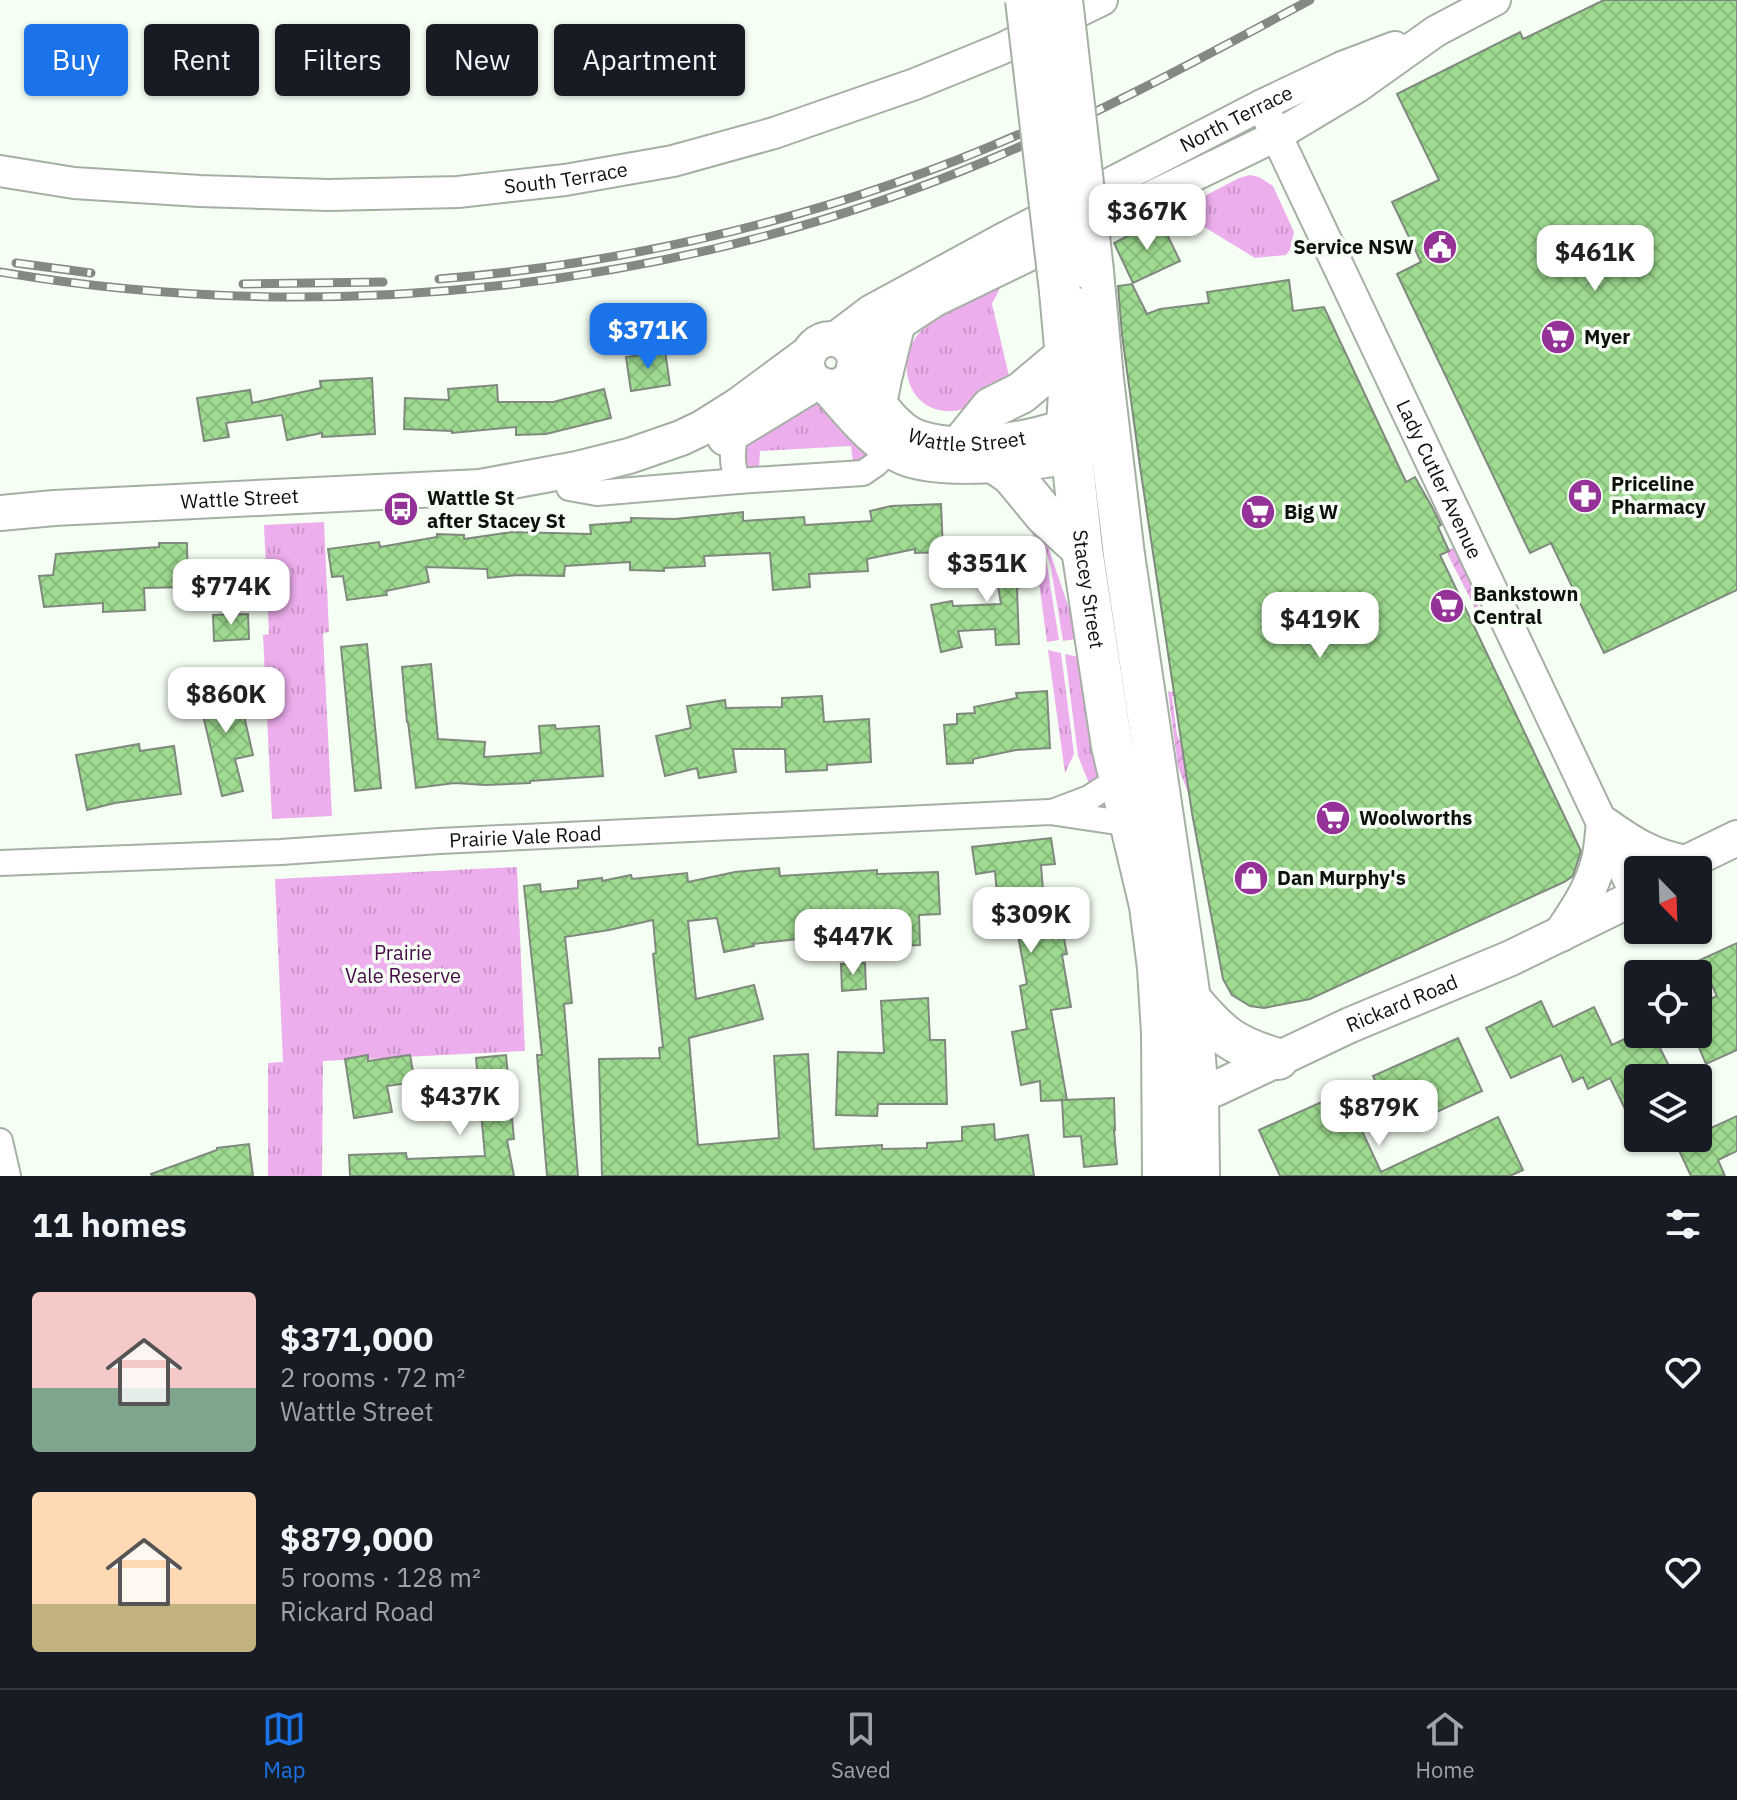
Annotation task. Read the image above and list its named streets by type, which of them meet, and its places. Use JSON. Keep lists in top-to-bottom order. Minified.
{"streets":{"highway":["Stacey Street"],"main road":["Wattle Street","Rickard Road"],"street":["North Terrace","South Terrace","Lady Cutler Avenue","Prairie Vale Road"]},"crossings":[["North Terrace","Wattle Street"],["North Terrace","Lady Cutler Avenue"],["Wattle Street","Stacey Street"],["Stacey Street","Prairie Vale Road"],["Stacey Street","Rickard Road"]],"parks":["Prairie Vale Reserve"],"places":{"public building":["Service NSW"],"supermarket":["Myer","Big W","Bankstown Central","Woolworths"],"pharmacy":["Priceline Pharmacy"],"bus stop":["Wattle St after Stacey St"],"shop":["Dan Murphy's"]},"north":"bottom right","page":{"chip":["Buy","Rent","Filters","New","Apartment"],"price":["$367K","$461K","$371K","$351K","$774K","$419K","$860K","$309K","$447K","$437K","$879K"],"heading":"11 homes","list":[{"name":"$371,000","note":"2 rooms · 72 m² · Wattle Street"},{"name":"$879,000","note":"5 rooms · 128 m² · Rickard Road"}],"tabs":["Map","Saved","Home"]}}
